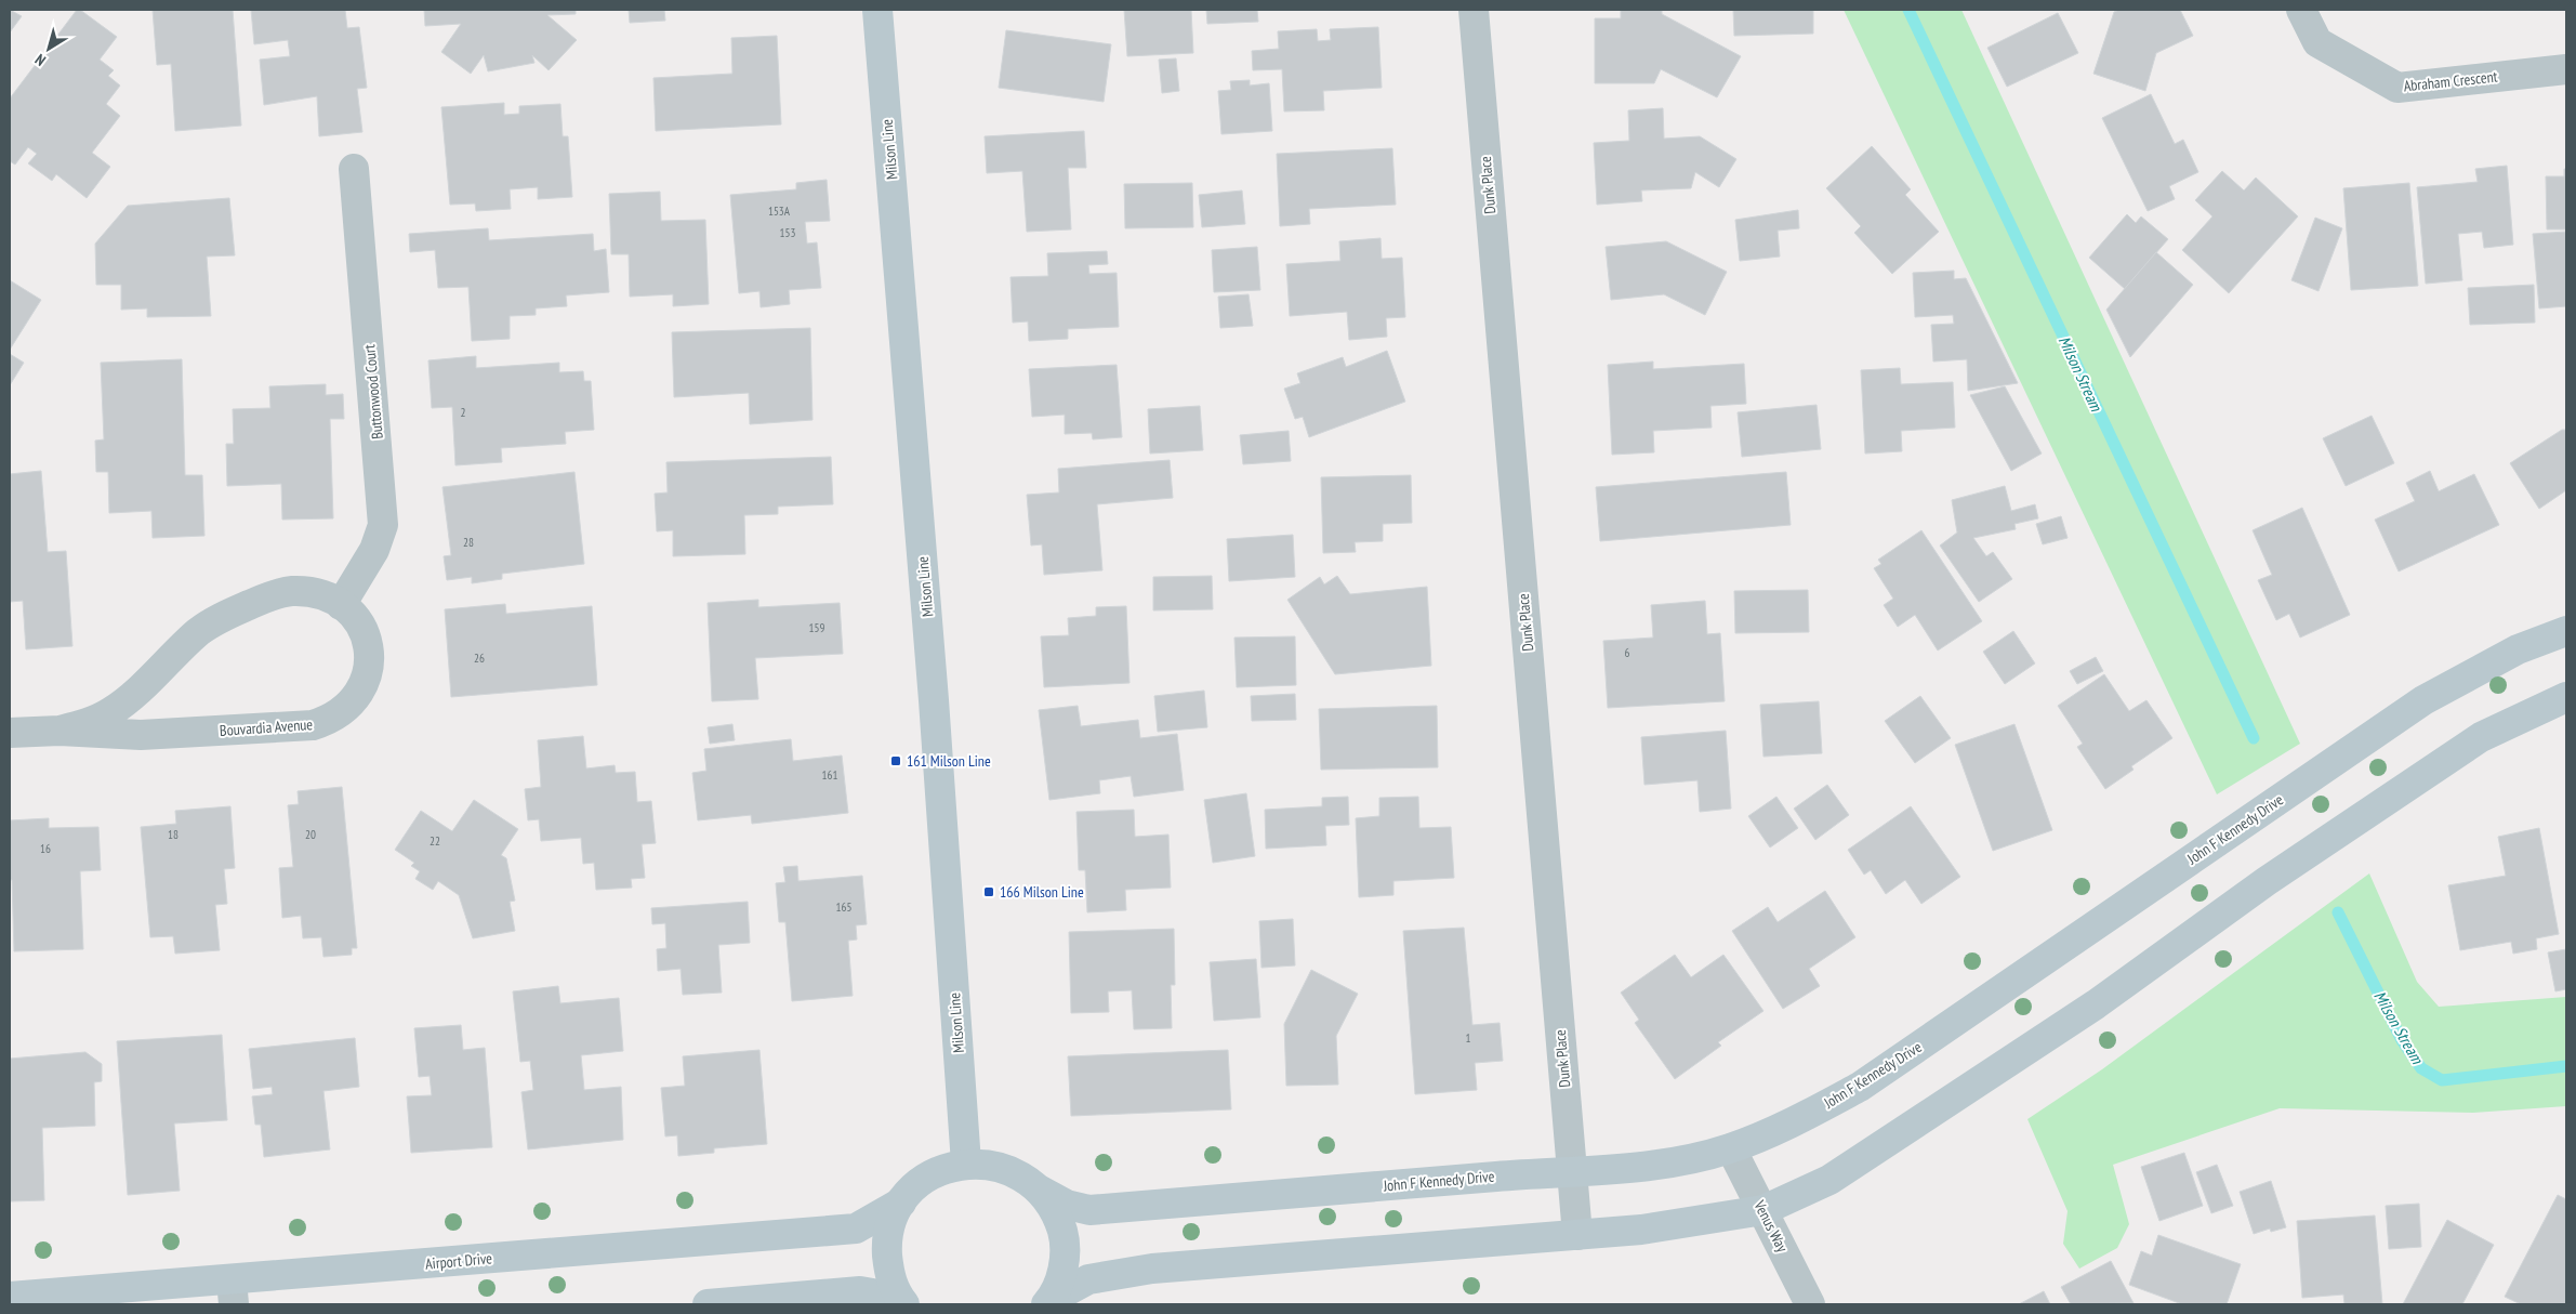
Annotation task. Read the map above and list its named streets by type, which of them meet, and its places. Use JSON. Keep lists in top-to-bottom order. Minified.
{"streets":{"main road":["Milson Line","John F Kennedy Drive","Airport Drive"],"street":["Abraham Crescent","Dunk Place","Buttonwood Court","Bouvardia Avenue","Venus Way"]},"crossings":[["Dunk Place","John F Kennedy Drive"],["Buttonwood Court","Bouvardia Avenue"],["John F Kennedy Drive","Venus Way"]],"water":["Milson Stream"],"places":{"transit":["161 Milson Line","166 Milson Line"]},"house_numbers":["153A","153","2","28","159","6","26","161","18","20","22","16","165","1"],"north":"bottom left"}
